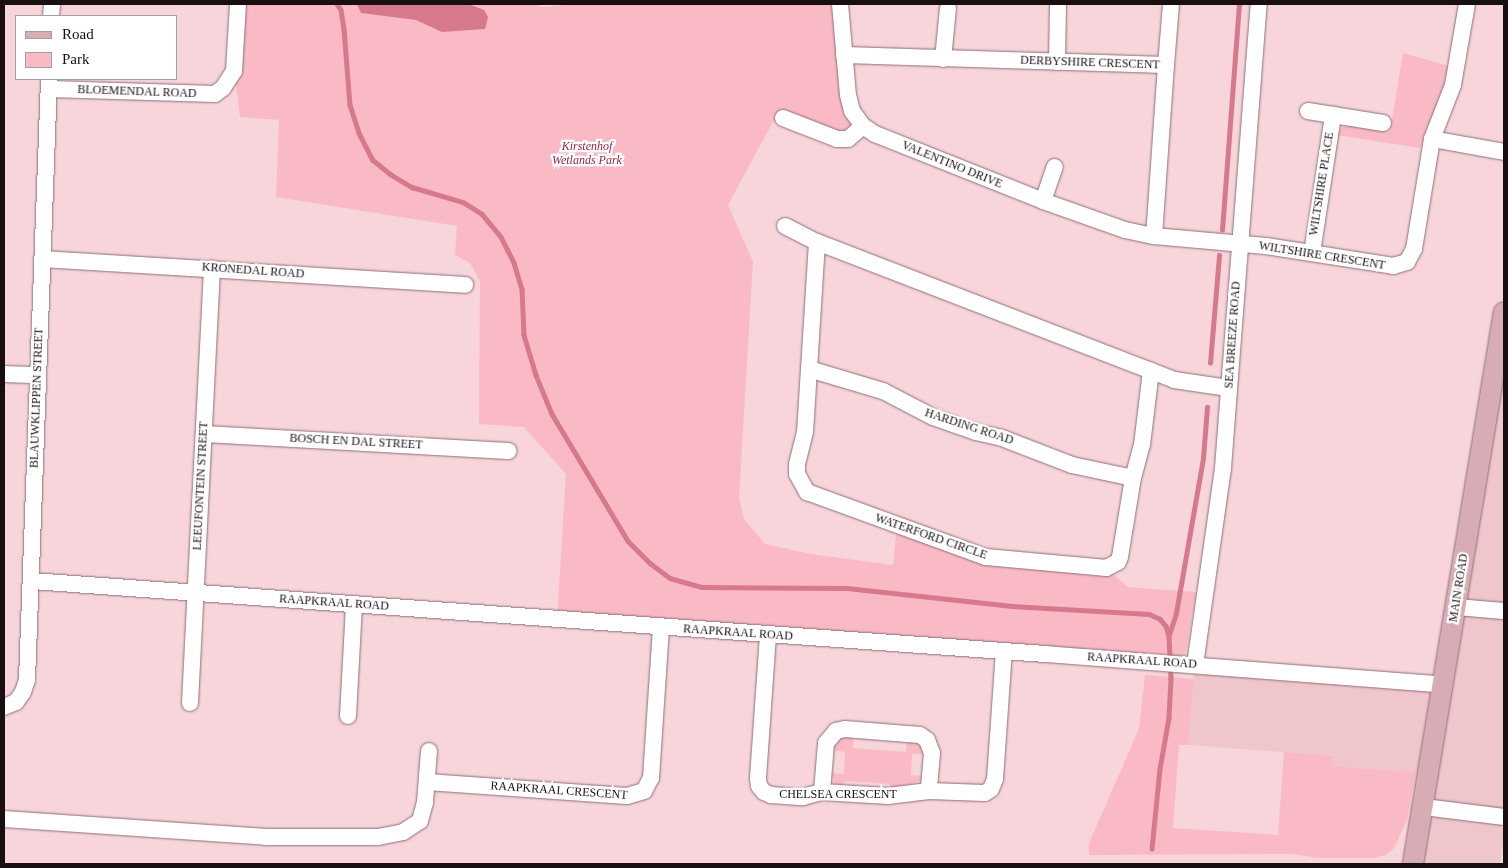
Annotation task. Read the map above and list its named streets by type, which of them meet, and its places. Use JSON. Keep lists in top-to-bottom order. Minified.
{"streets":{"main road":["MAIN ROAD"],"street":["DERBYSHIRE CRESCENT","BLOEMENDAL ROAD","VALENTINO DRIVE","WILTSHIRE PLACE","WILTSHIRE CRESCENT","KRONEDAL ROAD","SEA BREEZE ROAD","BLAUWKLIPPEN STREET","HARDING ROAD","BOSCH EN DAL STREET","LEEUFONTEIN STREET","WATERFORD CIRCLE","RAAPKRAAL ROAD","RAAPKRAAL CRESCENT","CHELSEA CRESCENT"]},"crossings":[["DERBYSHIRE CRESCENT","VALENTINO DRIVE"],["BLOEMENDAL ROAD","BLAUWKLIPPEN STREET"],["VALENTINO DRIVE","WILTSHIRE CRESCENT"],["VALENTINO DRIVE","SEA BREEZE ROAD"],["WILTSHIRE PLACE","WILTSHIRE CRESCENT"],["WILTSHIRE CRESCENT","SEA BREEZE ROAD"],["KRONEDAL ROAD","BLAUWKLIPPEN STREET"],["KRONEDAL ROAD","LEEUFONTEIN STREET"],["SEA BREEZE ROAD","RAAPKRAAL ROAD"],["BLAUWKLIPPEN STREET","RAAPKRAAL ROAD"],["HARDING ROAD","WATERFORD CIRCLE"],["BOSCH EN DAL STREET","LEEUFONTEIN STREET"],["LEEUFONTEIN STREET","RAAPKRAAL ROAD"],["MAIN ROAD","RAAPKRAAL ROAD"],["RAAPKRAAL ROAD","RAAPKRAAL CRESCENT"],["RAAPKRAAL ROAD","CHELSEA CRESCENT"]],"parks":["Kirstenhof Wetlands Park"],"legend":["Road","Park"]}
